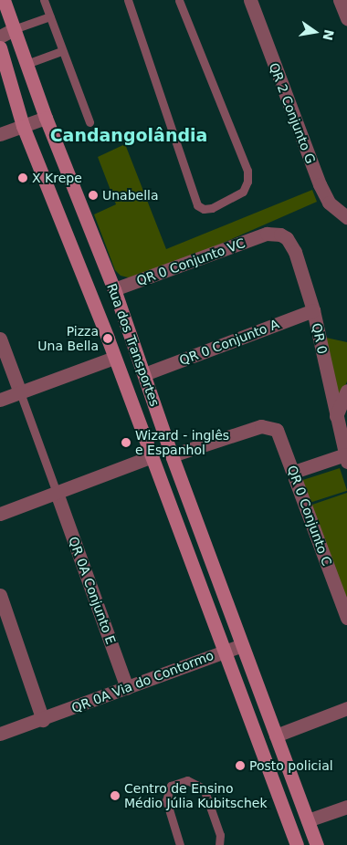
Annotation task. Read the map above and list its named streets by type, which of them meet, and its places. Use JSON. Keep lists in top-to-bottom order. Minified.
{"streets":{"street":["QR 2 Conjunto G","QR 0 Conjunto VC","QR 0","QR 0 Conjunto A","Rua dos Transportes","QR 0 Conjunto C","QR 0A Conjunto E","QR 0A Via do Contormo"]},"crossings":[["QR 0 Conjunto VC","QR 0"],["QR 0 Conjunto VC","Rua dos Transportes"],["QR 0","QR 0 Conjunto A"],["QR 0 Conjunto A","Rua dos Transportes"],["Rua dos Transportes","QR 0 Conjunto C"],["Rua dos Transportes","QR 0A Via do Contormo"],["QR 0A Conjunto E","QR 0A Via do Contormo"]],"districts":["Candangolândia"],"places":["X Krepe","Unabella","Pizza Una Bella","Wizard - inglês e Espanhol","Posto policial","Centro de Ensino Médio Júlia Kubitschek"],"north":"right"}
